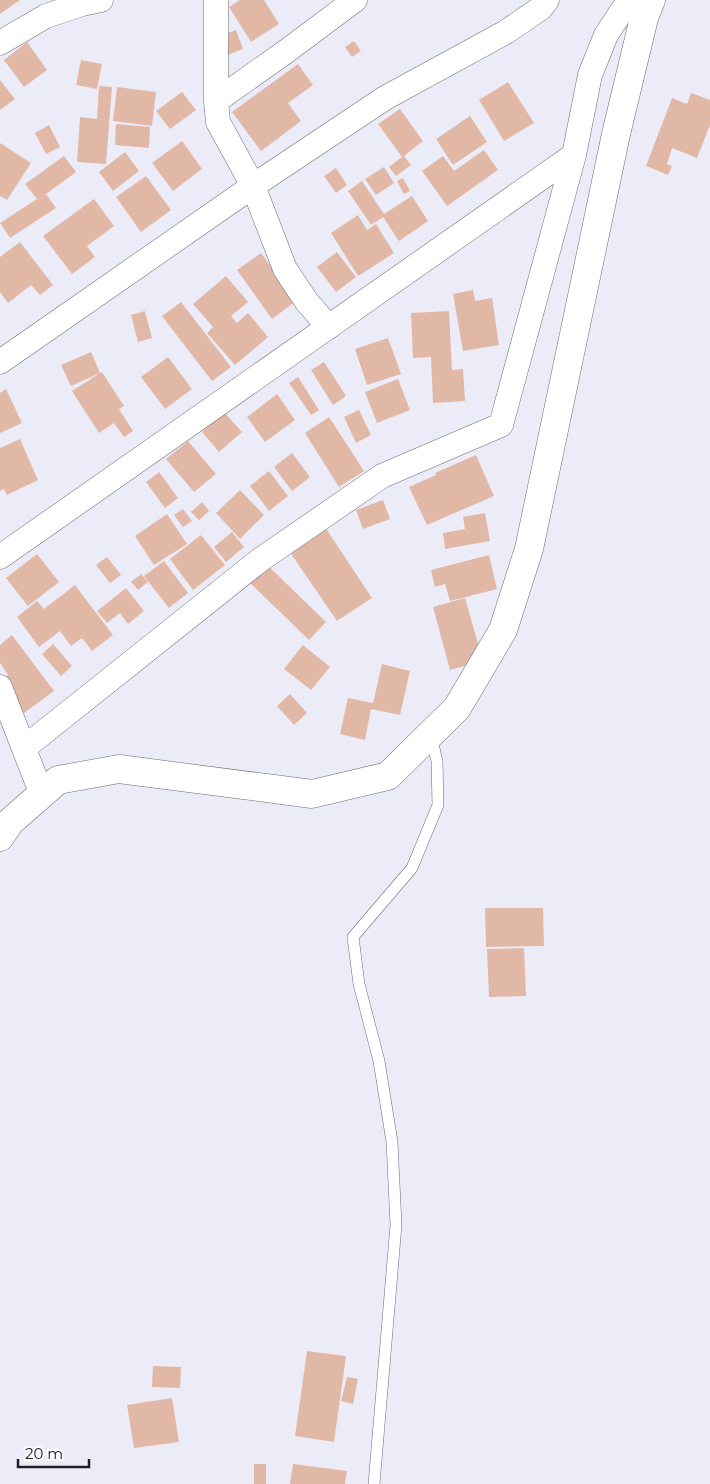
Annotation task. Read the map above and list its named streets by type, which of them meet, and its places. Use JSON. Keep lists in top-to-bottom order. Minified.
{"scale_bar":"20 m"}
